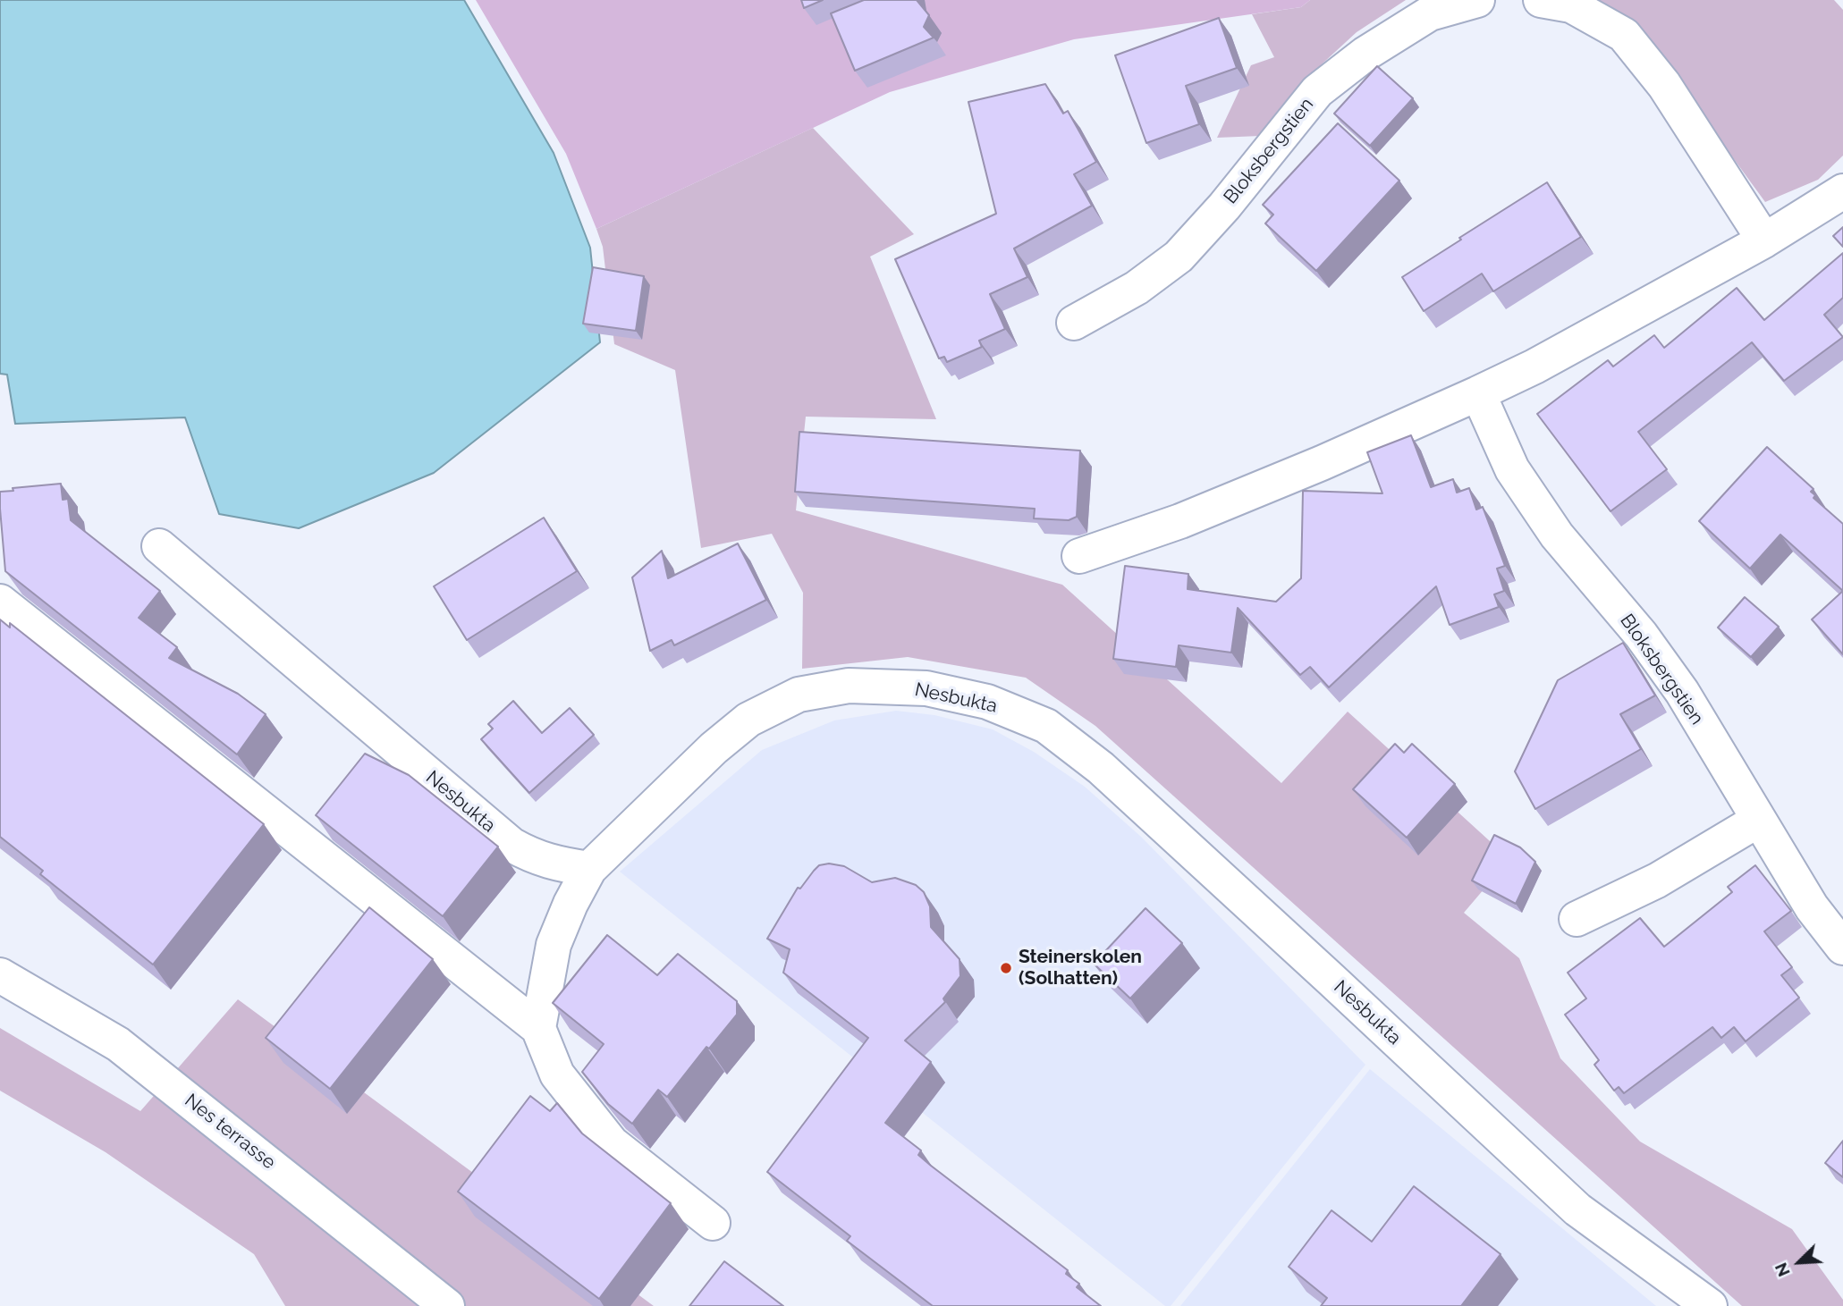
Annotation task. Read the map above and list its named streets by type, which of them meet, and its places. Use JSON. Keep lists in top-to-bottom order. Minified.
{"streets":{"street":["Bloksbergstien","Nesbukta","Nes terrasse"]},"places":["Steinerskolen (Solhatten)"],"north":"bottom left"}
